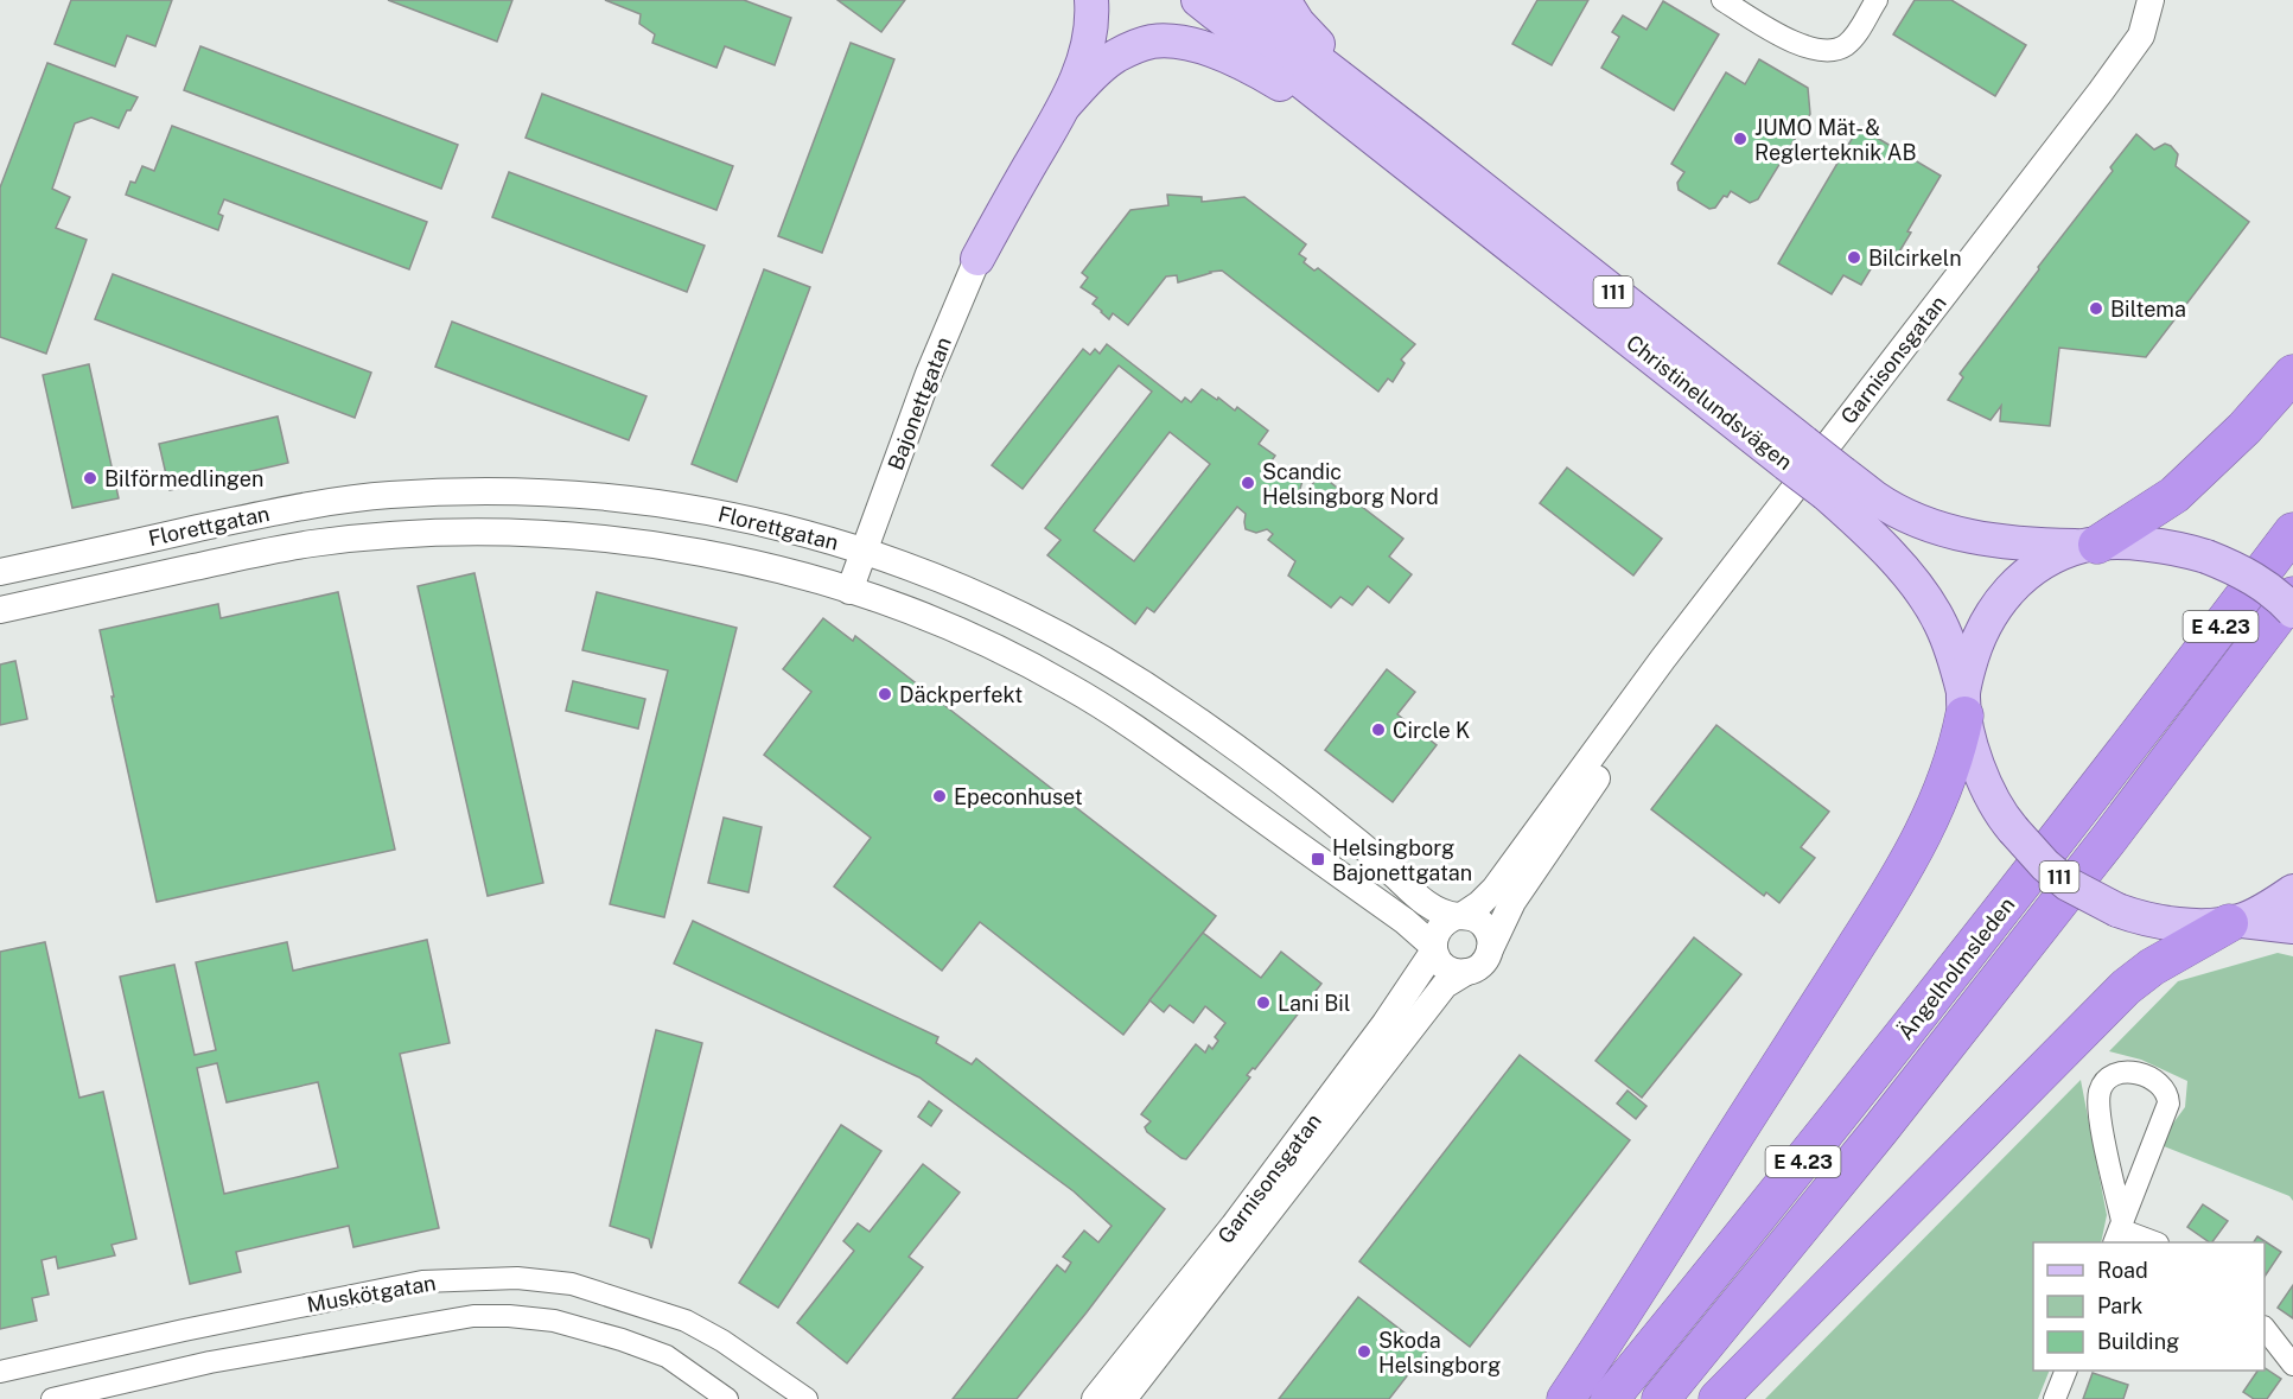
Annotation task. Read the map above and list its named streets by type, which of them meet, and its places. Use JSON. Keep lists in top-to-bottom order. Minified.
{"streets":{"highway":["E 4.23","Ängelholmsleden"],"main road":["111","Christinelundsvägen"],"street":["Garnisonsgatan","Bajonettgatan","Florettgatan","Muskötgatan"]},"crossings":[["111","Christinelundsvägen"],["Garnisonsgatan","Florettgatan"],["Bajonettgatan","Florettgatan"]],"places":{"other":["JUMO Mät- & Reglerteknik AB","Bilcirkeln","Biltema","Bilförmedlingen","Scandic Helsingborg Nord","Däckperfekt","Circle K","Epeconhuset","Lani Bil","Skoda Helsingborg"],"transit":["Helsingborg Bajonettgatan"]},"legend":["Road","Park","Building"]}
